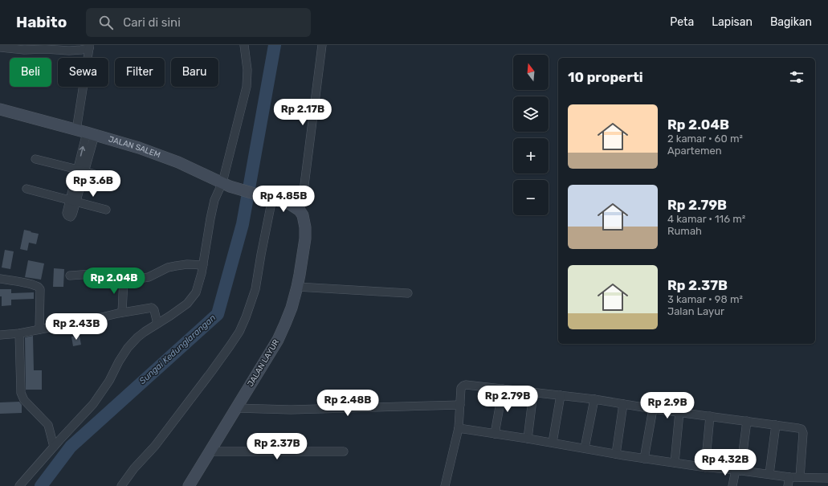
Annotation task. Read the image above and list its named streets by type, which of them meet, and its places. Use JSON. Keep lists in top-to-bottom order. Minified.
{"streets":{"street":["JALAN SALEM","JALAN LAYUR"]},"crossings":[["JALAN SALEM","JALAN LAYUR"]],"water":["Sungai Kedunglarangan"],"north":"top","page":{"header":"Habito","search":"Cari di sini","nav":["Peta","Lapisan","Bagikan"],"map_buttons":["+","−"],"chip":["Beli","Sewa","Filter","Baru"],"heading":"10 properti","list":[{"name":"Rp 2.04B","note":"2 kamar · 60 m² · Apartemen"},{"name":"Rp 2.79B","note":"4 kamar · 116 m² · Rumah"},{"name":"Rp 2.37B","note":"3 kamar · 98 m² · Jalan Layur"}],"price":["Rp 2.17B","Rp 3.6B","Rp 4.85B","Rp 2.04B","Rp 2.43B","Rp 2.79B","Rp 2.48B","Rp 2.9B","Rp 2.37B","Rp 4.32B"]}}
